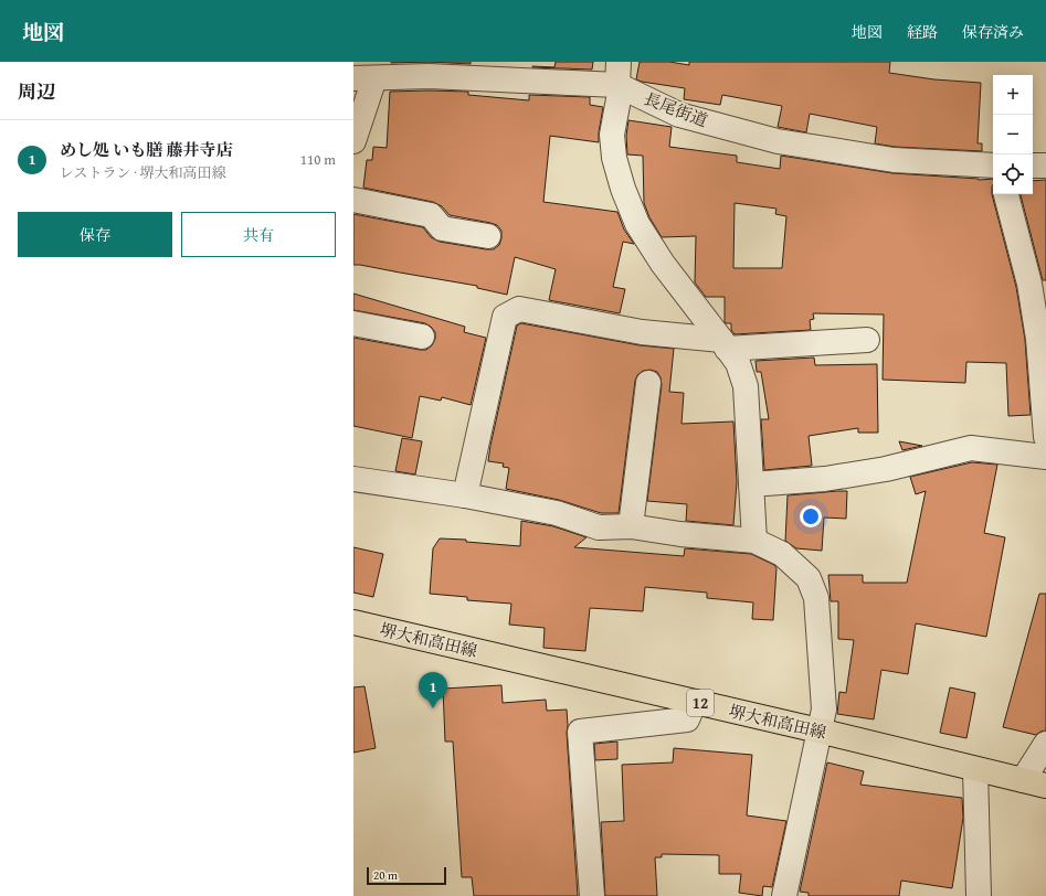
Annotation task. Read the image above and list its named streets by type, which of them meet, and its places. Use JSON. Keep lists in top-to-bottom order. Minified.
{"streets":{"main road":["堺大和高田線","12"],"street":["長尾街道"]},"scale_bar":"20 m","page":{"header":"地図","nav":["地図","経路","保存済み"],"heading":"周辺","map_buttons":["+","−"],"list":[{"mark":"1","name":"めし処 いも膳 藤井寺店","note":"レストラン · 堺大和高田線","value":"110 m"}],"buttons":["保存","共有"],"pins":"1","scale":"20 m"}}
